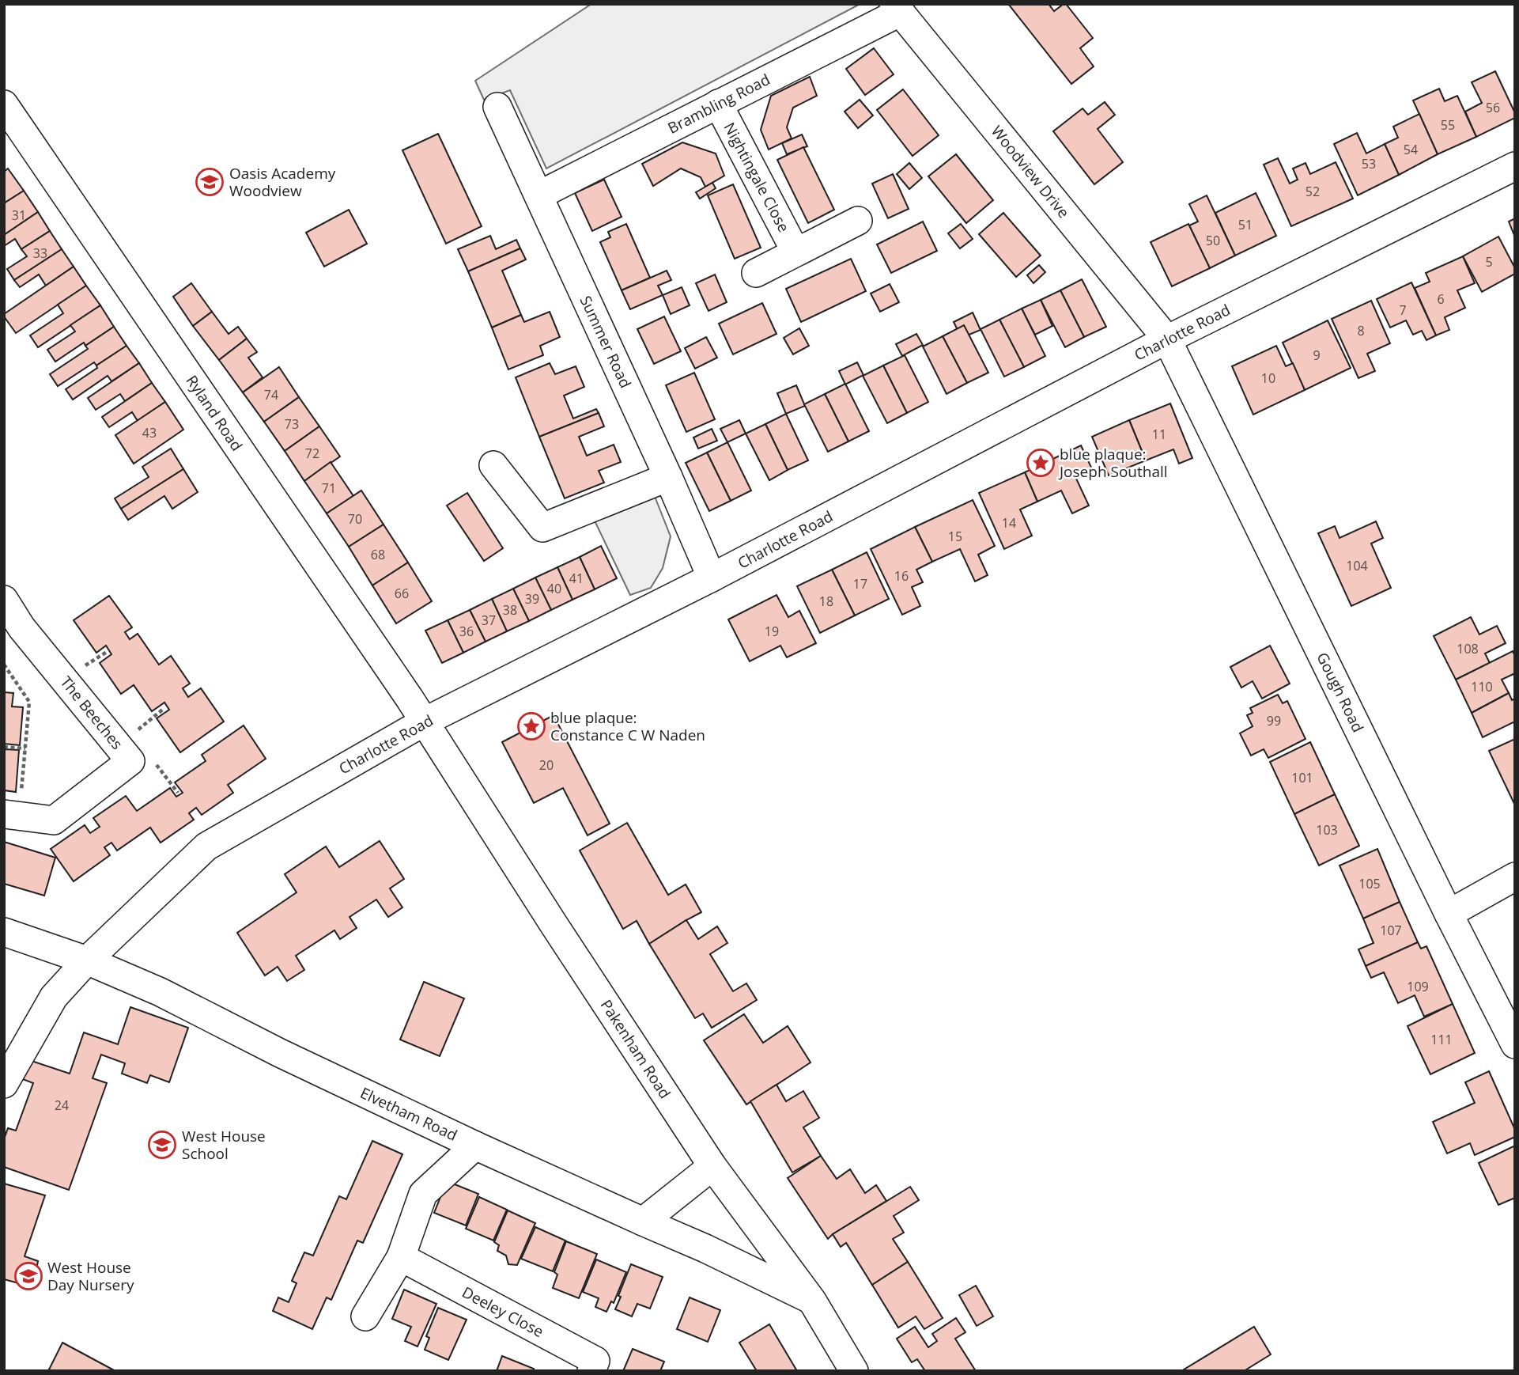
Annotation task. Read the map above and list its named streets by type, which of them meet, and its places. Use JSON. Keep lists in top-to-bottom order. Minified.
{"streets":{"street":["Brambling Road","Woodview Drive","Nightingale Close","Charlotte Road","Summer Road","Ryland Road","Gough Road","The Beeches","Pakenham Road","Elvetham Road","Deeley Close"]},"crossings":[["Brambling Road","Woodview Drive"],["Brambling Road","Nightingale Close"],["Brambling Road","Summer Road"],["Woodview Drive","Charlotte Road"],["Woodview Drive","Gough Road"],["Charlotte Road","Summer Road"],["Charlotte Road","Ryland Road"],["Charlotte Road","Gough Road"],["Charlotte Road","Pakenham Road"],["Charlotte Road","Elvetham Road"],["Ryland Road","Pakenham Road"],["Pakenham Road","Elvetham Road"]],"places":{"school or university":["Oasis Academy Woodview","West House School","West House Day Nursery"],"place":["blue plaque: Joseph Southall","blue plaque: Constance C W Naden"]},"house_numbers":["56","55","54","53","52","31","51","50","33","5","6","7","8","9","10","74","73","43","11","72","71","70","14","15","68","104","16","41","17","40","66","39","18","38","37","36","19","108","110","99","20","101","103","105","107","109","111","24"]}
